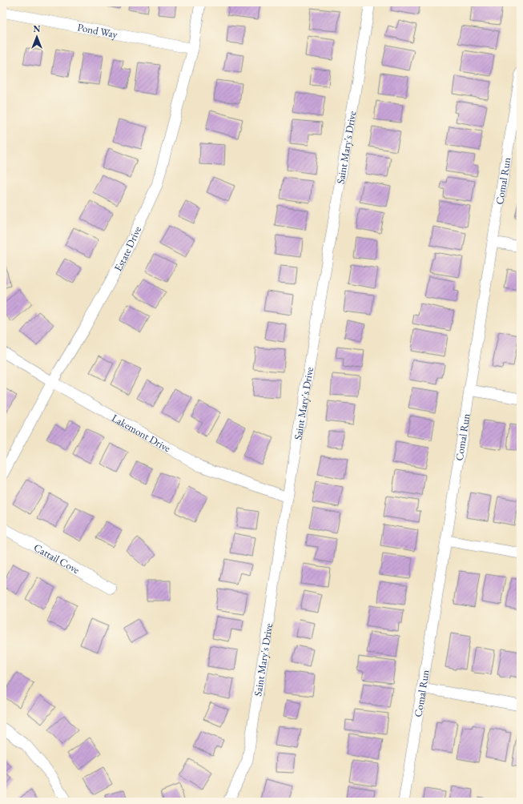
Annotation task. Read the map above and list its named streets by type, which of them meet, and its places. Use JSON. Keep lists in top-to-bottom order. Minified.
{"streets":{"street":["Pond Way","Saint Mary's Drive","Comal Run","Estate Drive","Lakemont Drive","Cattail Cove"]},"crossings":[["Pond Way","Estate Drive"],["Saint Mary's Drive","Lakemont Drive"],["Estate Drive","Lakemont Drive"]],"north":"top"}
